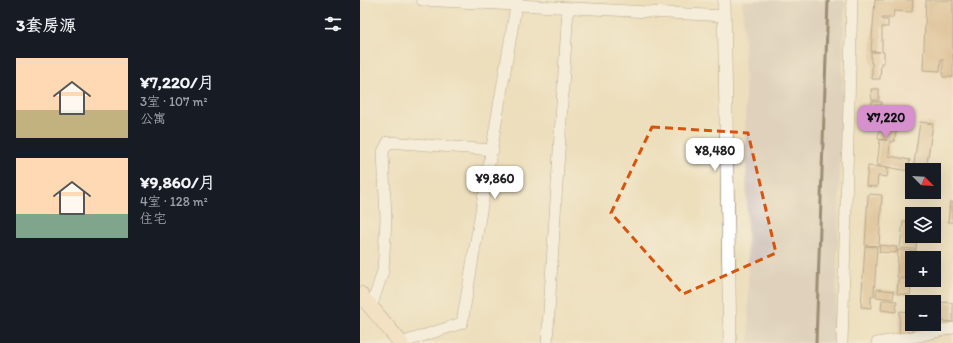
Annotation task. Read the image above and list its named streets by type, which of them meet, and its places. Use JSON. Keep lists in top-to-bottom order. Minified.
{"north":"bottom right","page":{"heading":"3套房源","list":[{"name":"¥7,220/月","note":"3室 · 107 m² · 公寓"},{"name":"¥9,860/月","note":"4室 · 128 m² · 住宅"}],"price":["¥7,220","¥8,480","¥9,860"],"map_buttons":["+","−"]}}
